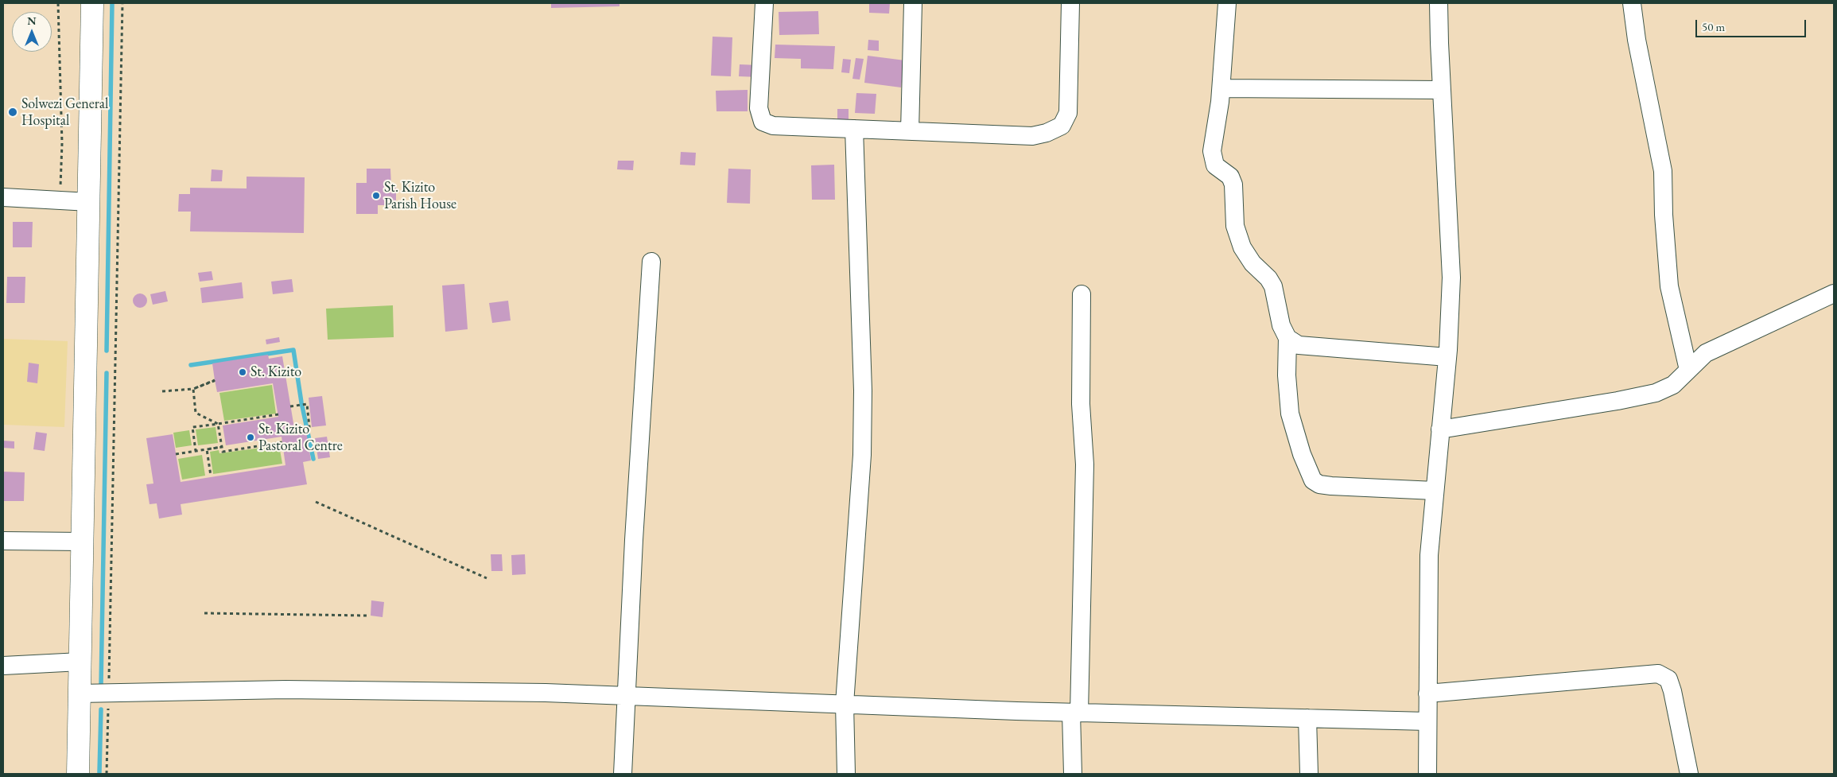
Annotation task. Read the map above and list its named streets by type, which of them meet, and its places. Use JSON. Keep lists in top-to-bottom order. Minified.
{"places":["Solwezi General Hospital","St. Kizito Parish House","St. Kizito","St. Kizito Pastoral Centre"],"scale_bar":"50 m","north":"top"}
